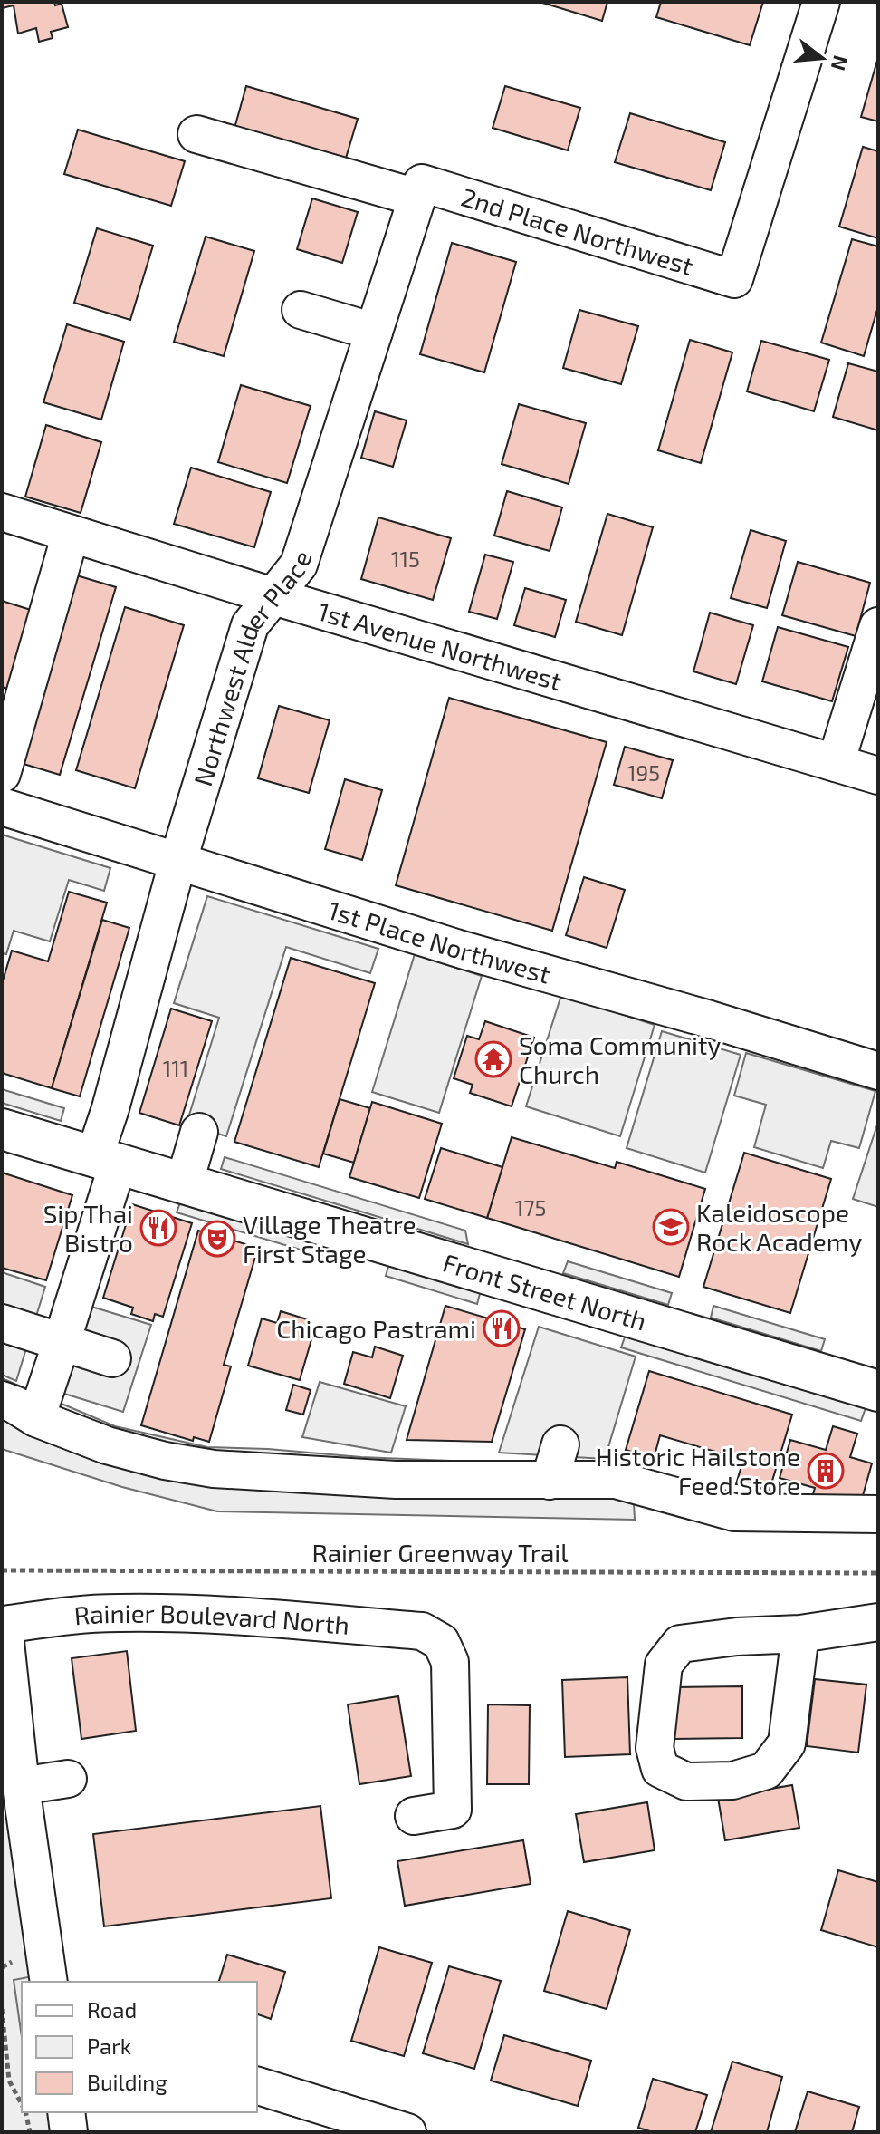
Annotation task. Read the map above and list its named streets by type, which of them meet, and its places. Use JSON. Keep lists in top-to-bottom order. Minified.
{"streets":{"main road":["Front Street North"],"street":["2nd Place Northwest","1st Avenue Northwest","Northwest Alder Place","1st Place Northwest","Rainier Boulevard North"],"path":["Rainier Greenway Trail"]},"crossings":[["2nd Place Northwest","Northwest Alder Place"],["1st Avenue Northwest","Northwest Alder Place"],["Northwest Alder Place","1st Place Northwest"],["Northwest Alder Place","Front Street North"]],"places":{"temple":["Soma Community Church"],"school or university":["Kaleidoscope Rock Academy"],"restaurant":["Sip Thai Bistro","Chicago Pastrami"],"theatre":["Village Theatre First Stage"],"building":["Historic Hailstone Feed Store"]},"house_numbers":["115","195","111","175"],"legend":["Road","Park","Building"],"north":"right"}
